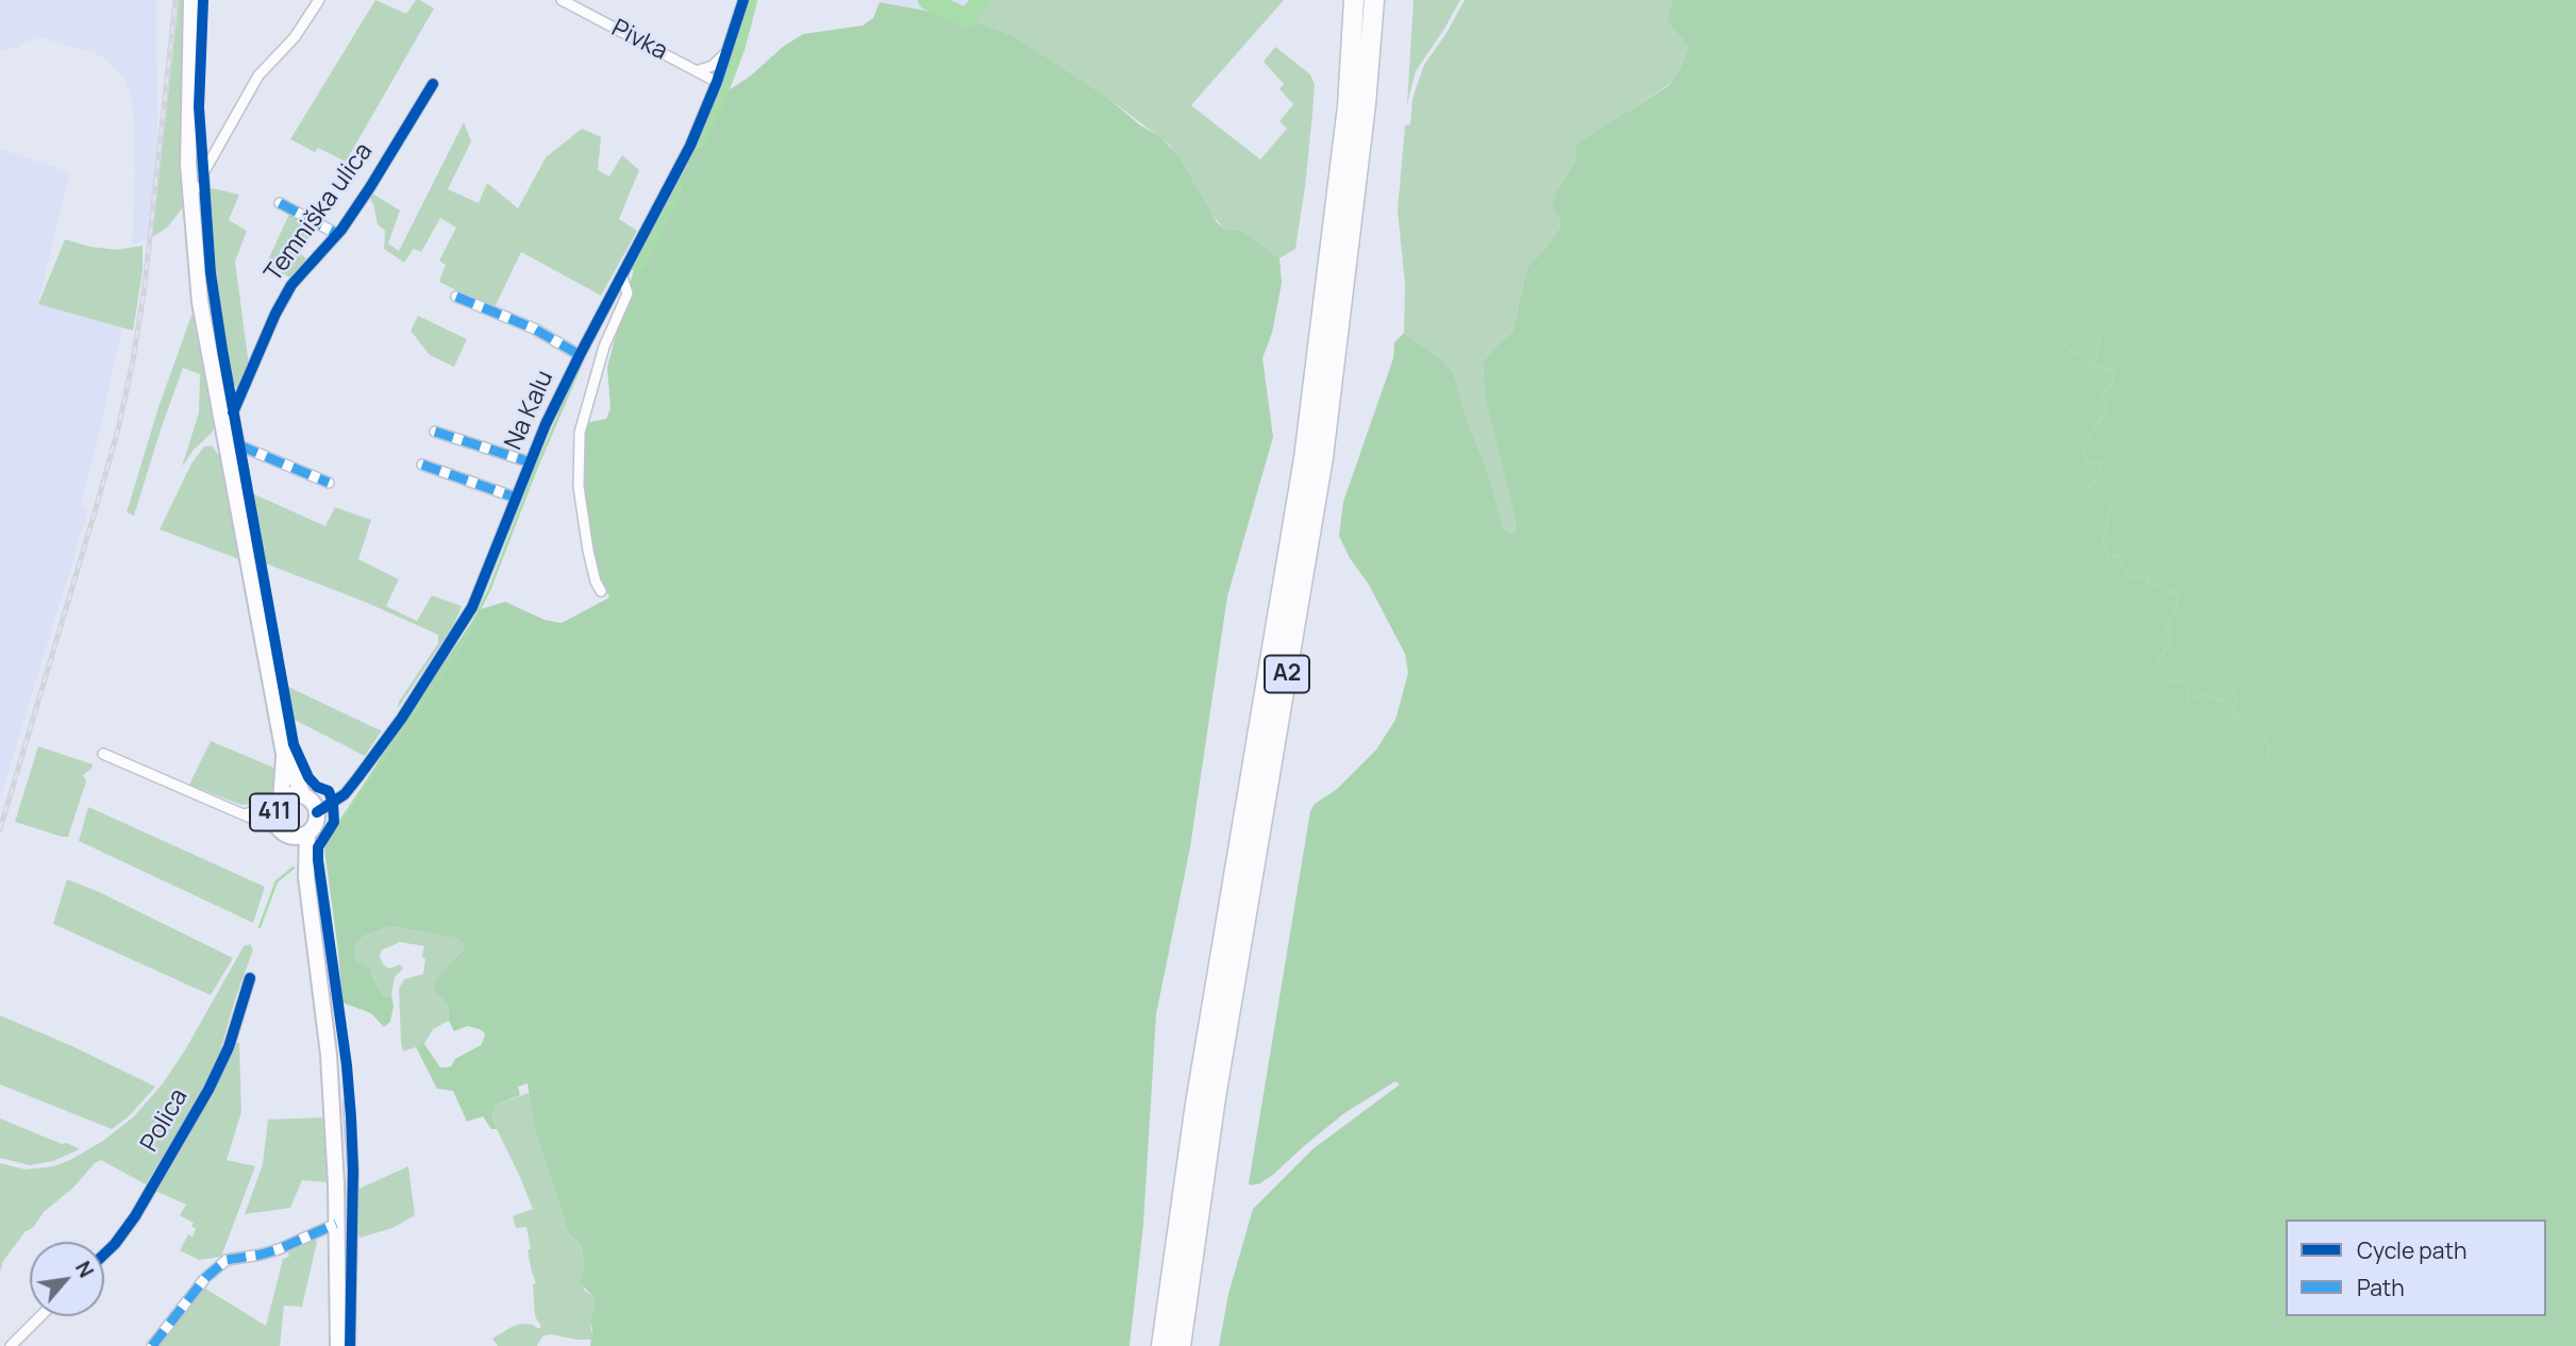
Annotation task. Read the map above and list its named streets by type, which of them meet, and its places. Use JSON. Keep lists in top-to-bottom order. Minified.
{"streets":{"highway":["A2"],"main road":["411"],"street":["Pivka","Temniška ulica","Na Kalu","Polica"]},"crossings":[["Pivka","Na Kalu"],["Temniška ulica","411"],["Na Kalu","411"]],"legend":["Cycle path","Path"],"north":"top right"}
